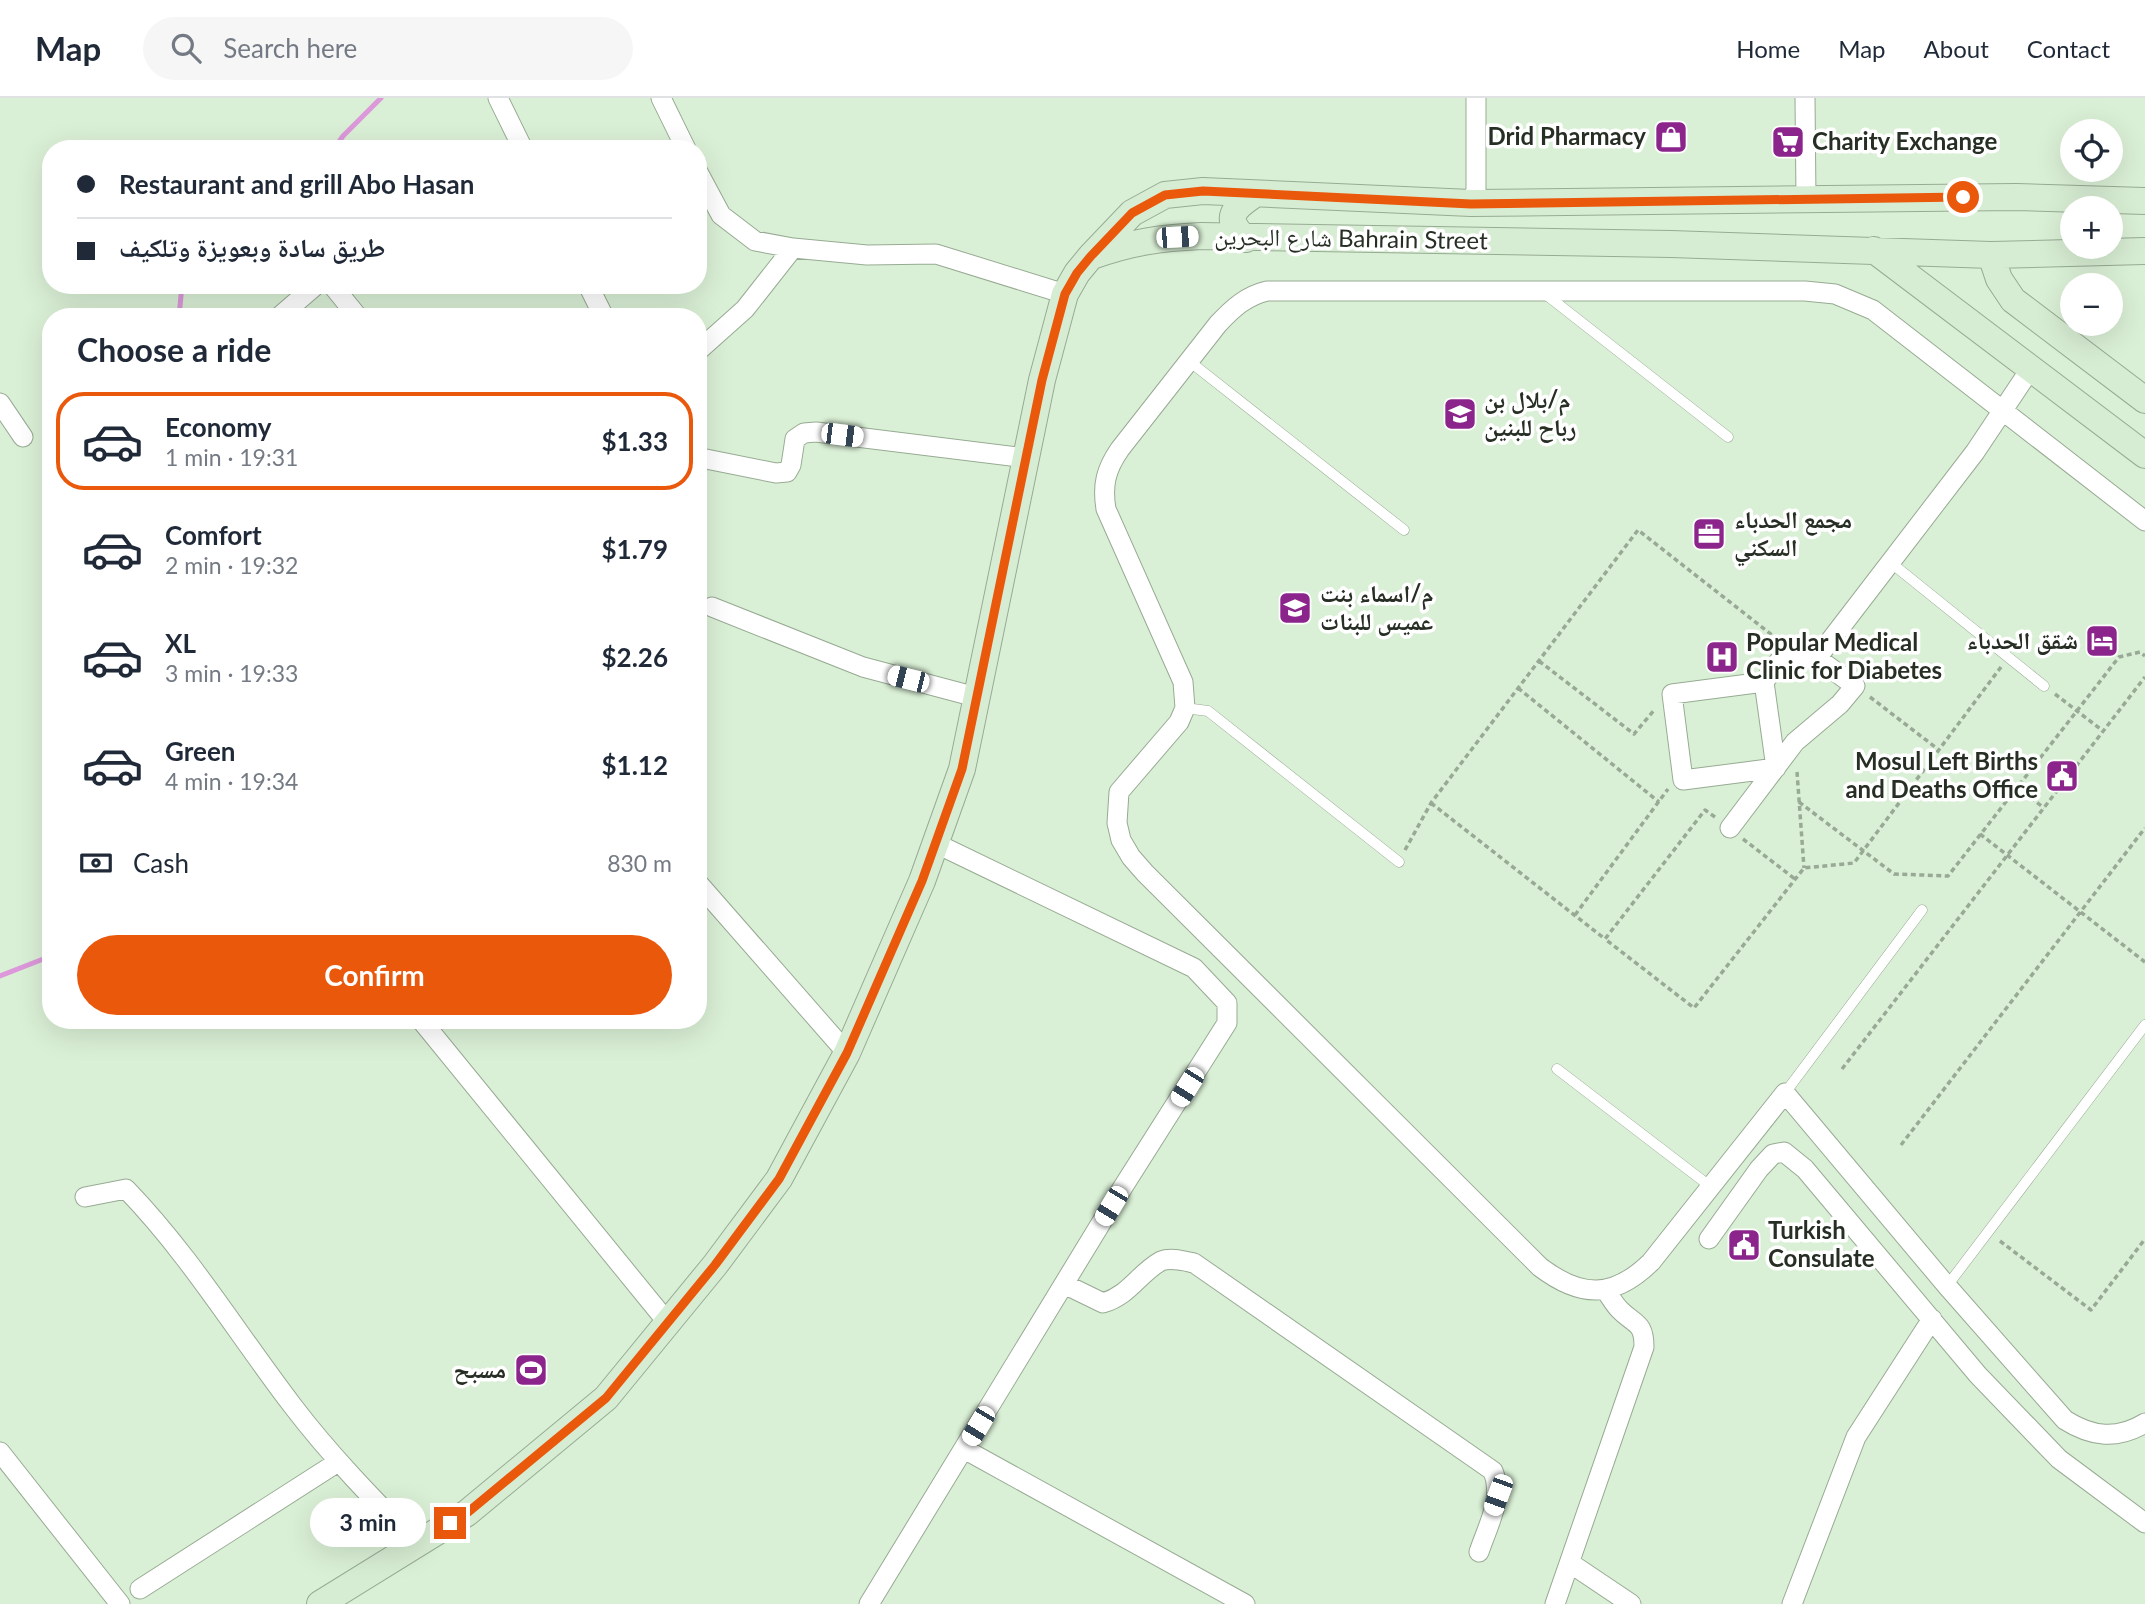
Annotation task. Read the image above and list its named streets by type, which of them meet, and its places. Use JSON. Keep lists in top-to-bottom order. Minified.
{"streets":{"main road":["شارع البحرين Bahrain Street"]},"places":{"shop":["Drid Pharmacy"],"supermarket":["Charity Exchange"],"school or university":["م/بلال بن رباح للبنين","م/اسماء بنت عميس للبنات"],"office":["مجمع الحدباء السكني"],"hotel":["شقق الحدباء"],"hospital":["Popular Medical Clinic for Diabetes"],"public building":["Mosul Left Births and Deaths Office","Turkish Consulate"],"sports":["مسبح"]},"page":{"header":"Map","search":"Search here","nav":["Home","Map","About","Contact"],"map_buttons":["+","−"],"banner":["Restaurant and grill Abo Hasan","طريق سادة وبعويزة وتلكيف"],"heading":"Choose a ride","list":[{"name":"Economy","note":"1 min · 19:31","value":"$1.33"},{"name":"Comfort","note":"2 min · 19:32","value":"$1.79"},{"name":"XL","note":"3 min · 19:33","value":"$2.26"},{"name":"Green","note":"4 min · 19:34","value":"$1.12"}],"pay":["Cash","830 m"],"buttons":"Confirm","bubble":"3 min"}}
